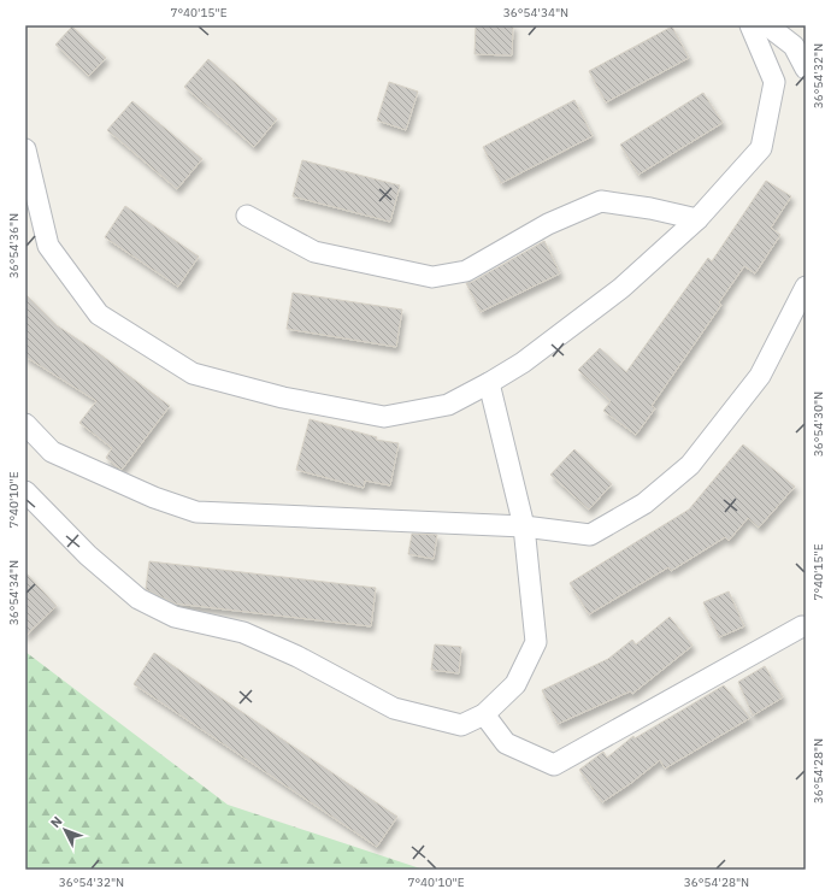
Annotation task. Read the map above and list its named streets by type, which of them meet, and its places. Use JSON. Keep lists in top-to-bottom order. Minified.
{"north":"top left","coordinates":["7°40'15\"E","36°54'34\"N","36°54'32\"N","36°54'36\"N","36°54'30\"N","7°40'10\"E","36°54'28\"N"]}
